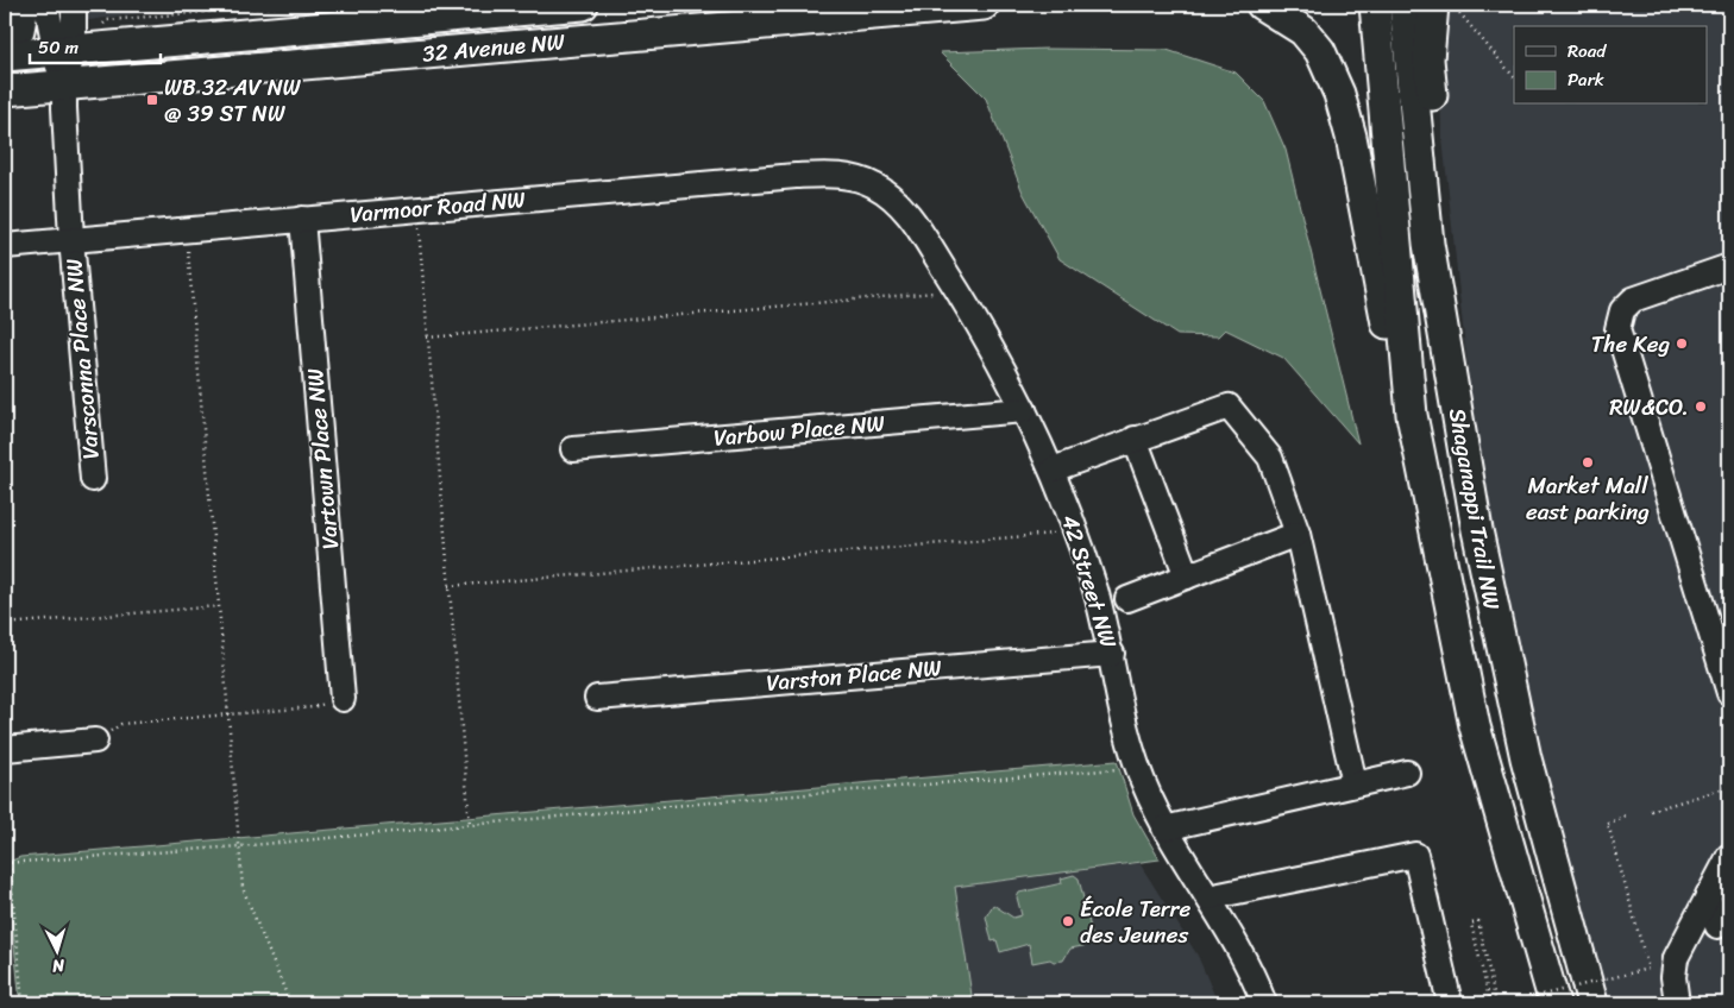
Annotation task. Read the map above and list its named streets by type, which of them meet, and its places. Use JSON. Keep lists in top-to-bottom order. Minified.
{"streets":{"main road":["32 Avenue NW","Shaganappi Trail NW"],"street":["Varmoor Road NW","Varsconna Place NW","Varbow Place NW","Vartown Place NW","42 Street NW","Varston Place NW"]},"crossings":[["32 Avenue NW","Varsconna Place NW"],["Varmoor Road NW","Varsconna Place NW"],["Varmoor Road NW","Vartown Place NW"],["Varmoor Road NW","42 Street NW"],["Varbow Place NW","42 Street NW"],["42 Street NW","Varston Place NW"]],"places":{"transit":["WB 32 AV NW @ 39 ST NW"],"other":["The Keg","RW&CO.","Market Mall east parking","École Terre des Jeunes"]},"legend":["Road","Park"],"scale_bar":"50 m","north":"bottom"}
